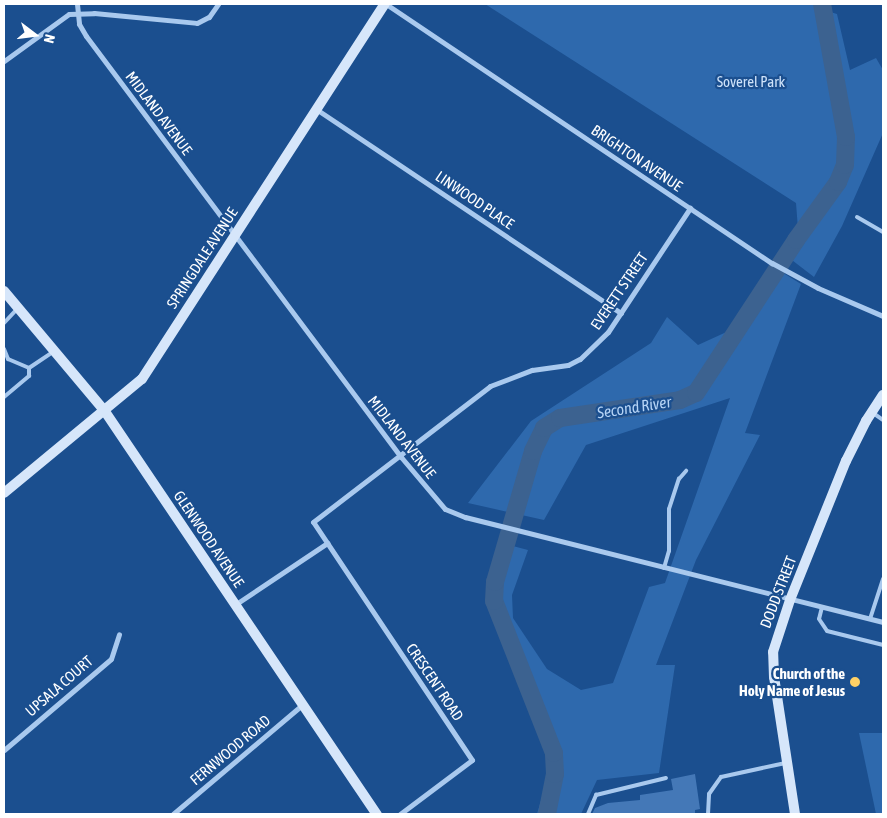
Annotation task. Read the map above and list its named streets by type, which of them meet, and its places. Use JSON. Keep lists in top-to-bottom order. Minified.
{"streets":{"street":["MIDLAND AVENUE","BRIGHTON AVENUE","LINWOOD PLACE","SPRINGDALE AVENUE","EVERETT STREET","GLENWOOD AVENUE","DODD STREET","CRESCENT ROAD","UPSALA COURT","FERNWOOD ROAD"]},"crossings":[["MIDLAND AVENUE","SPRINGDALE AVENUE"],["MIDLAND AVENUE","EVERETT STREET"],["MIDLAND AVENUE","DODD STREET"],["BRIGHTON AVENUE","SPRINGDALE AVENUE"],["BRIGHTON AVENUE","EVERETT STREET"],["LINWOOD PLACE","SPRINGDALE AVENUE"],["LINWOOD PLACE","EVERETT STREET"],["SPRINGDALE AVENUE","GLENWOOD AVENUE"],["EVERETT STREET","CRESCENT ROAD"],["GLENWOOD AVENUE","FERNWOOD ROAD"]],"water":["Second River"],"parks":["Soverel Park"],"places":["Church of the Holy Name of Jesus"],"north":"right"}
